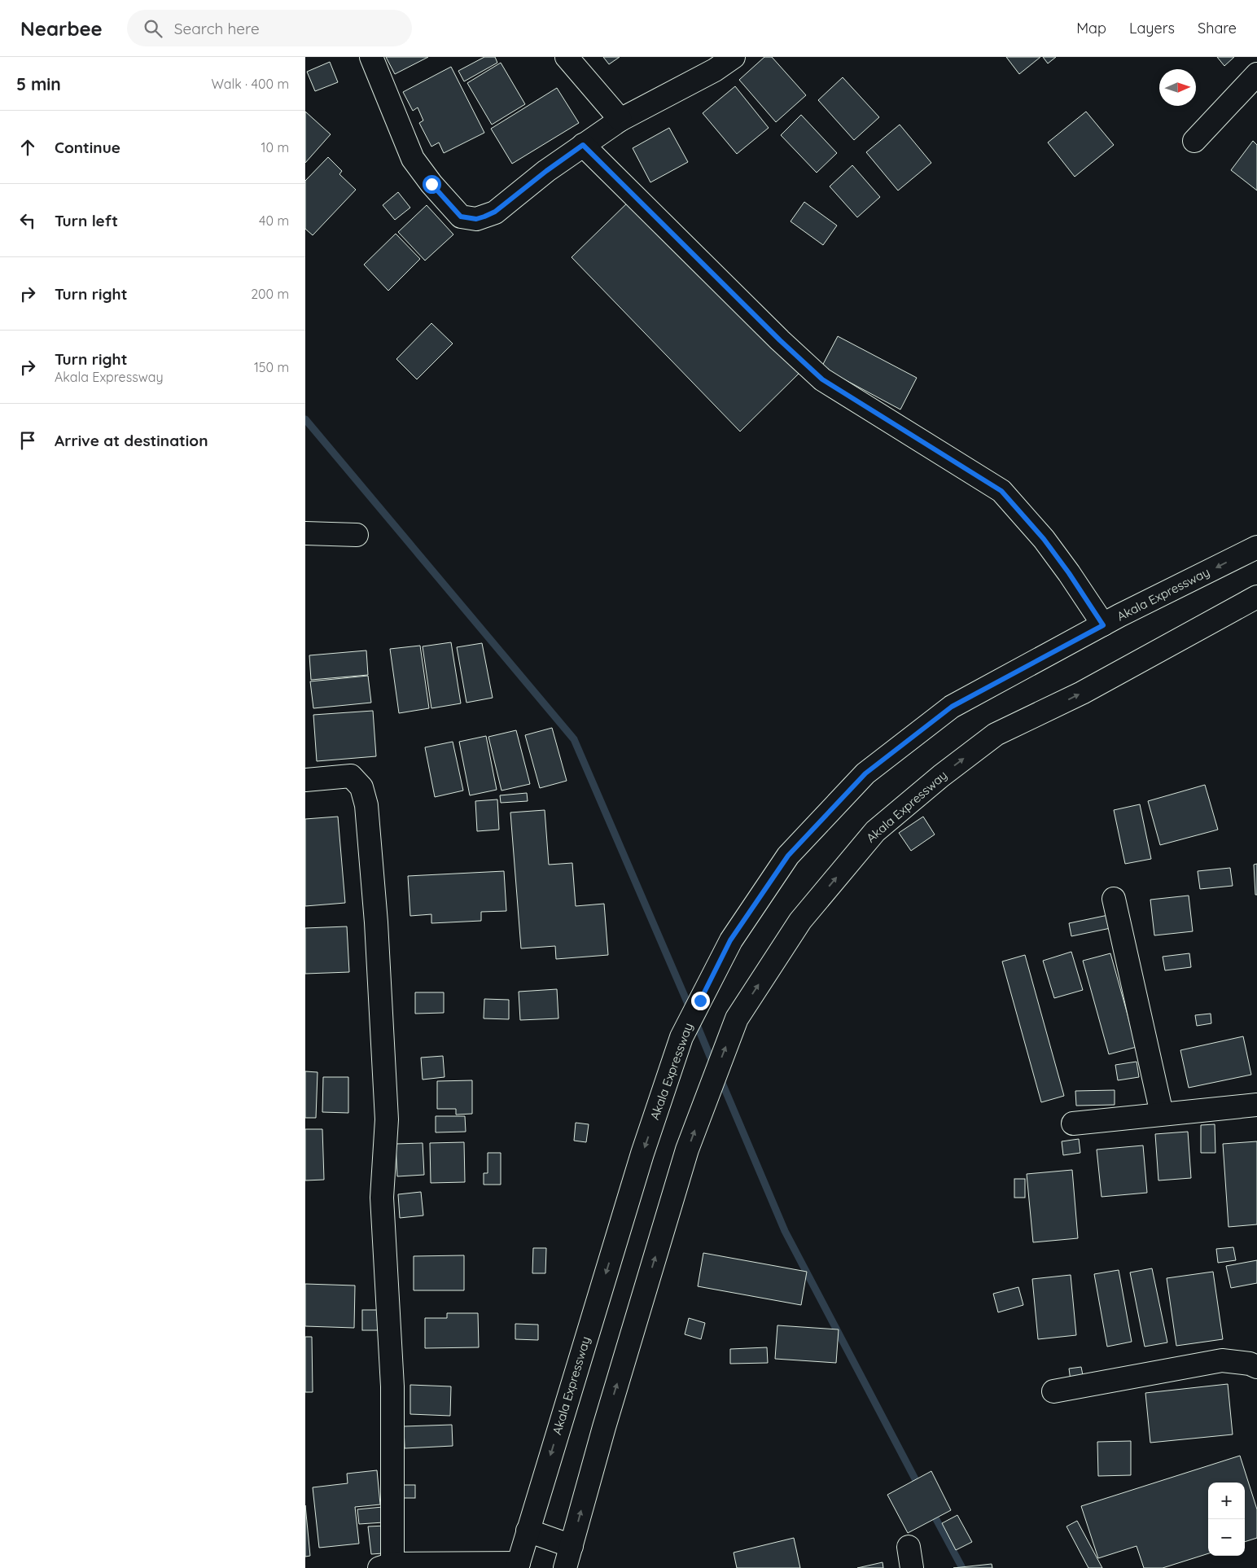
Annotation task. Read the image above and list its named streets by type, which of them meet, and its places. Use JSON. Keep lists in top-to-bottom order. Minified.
{"streets":{"street":["Akala Expressway"]},"north":"right","page":{"header":"Nearbee","search":"Search here","nav":["Map","Layers","Share"],"heading":["5 min","Walk · 400 m"],"list":[["Continue","10 m"],["Turn left","40 m"],["Turn right","200 m"],["Turn right","Akala Expressway","150 m"],"Arrive at destination"],"map_buttons":["+","−"]}}
